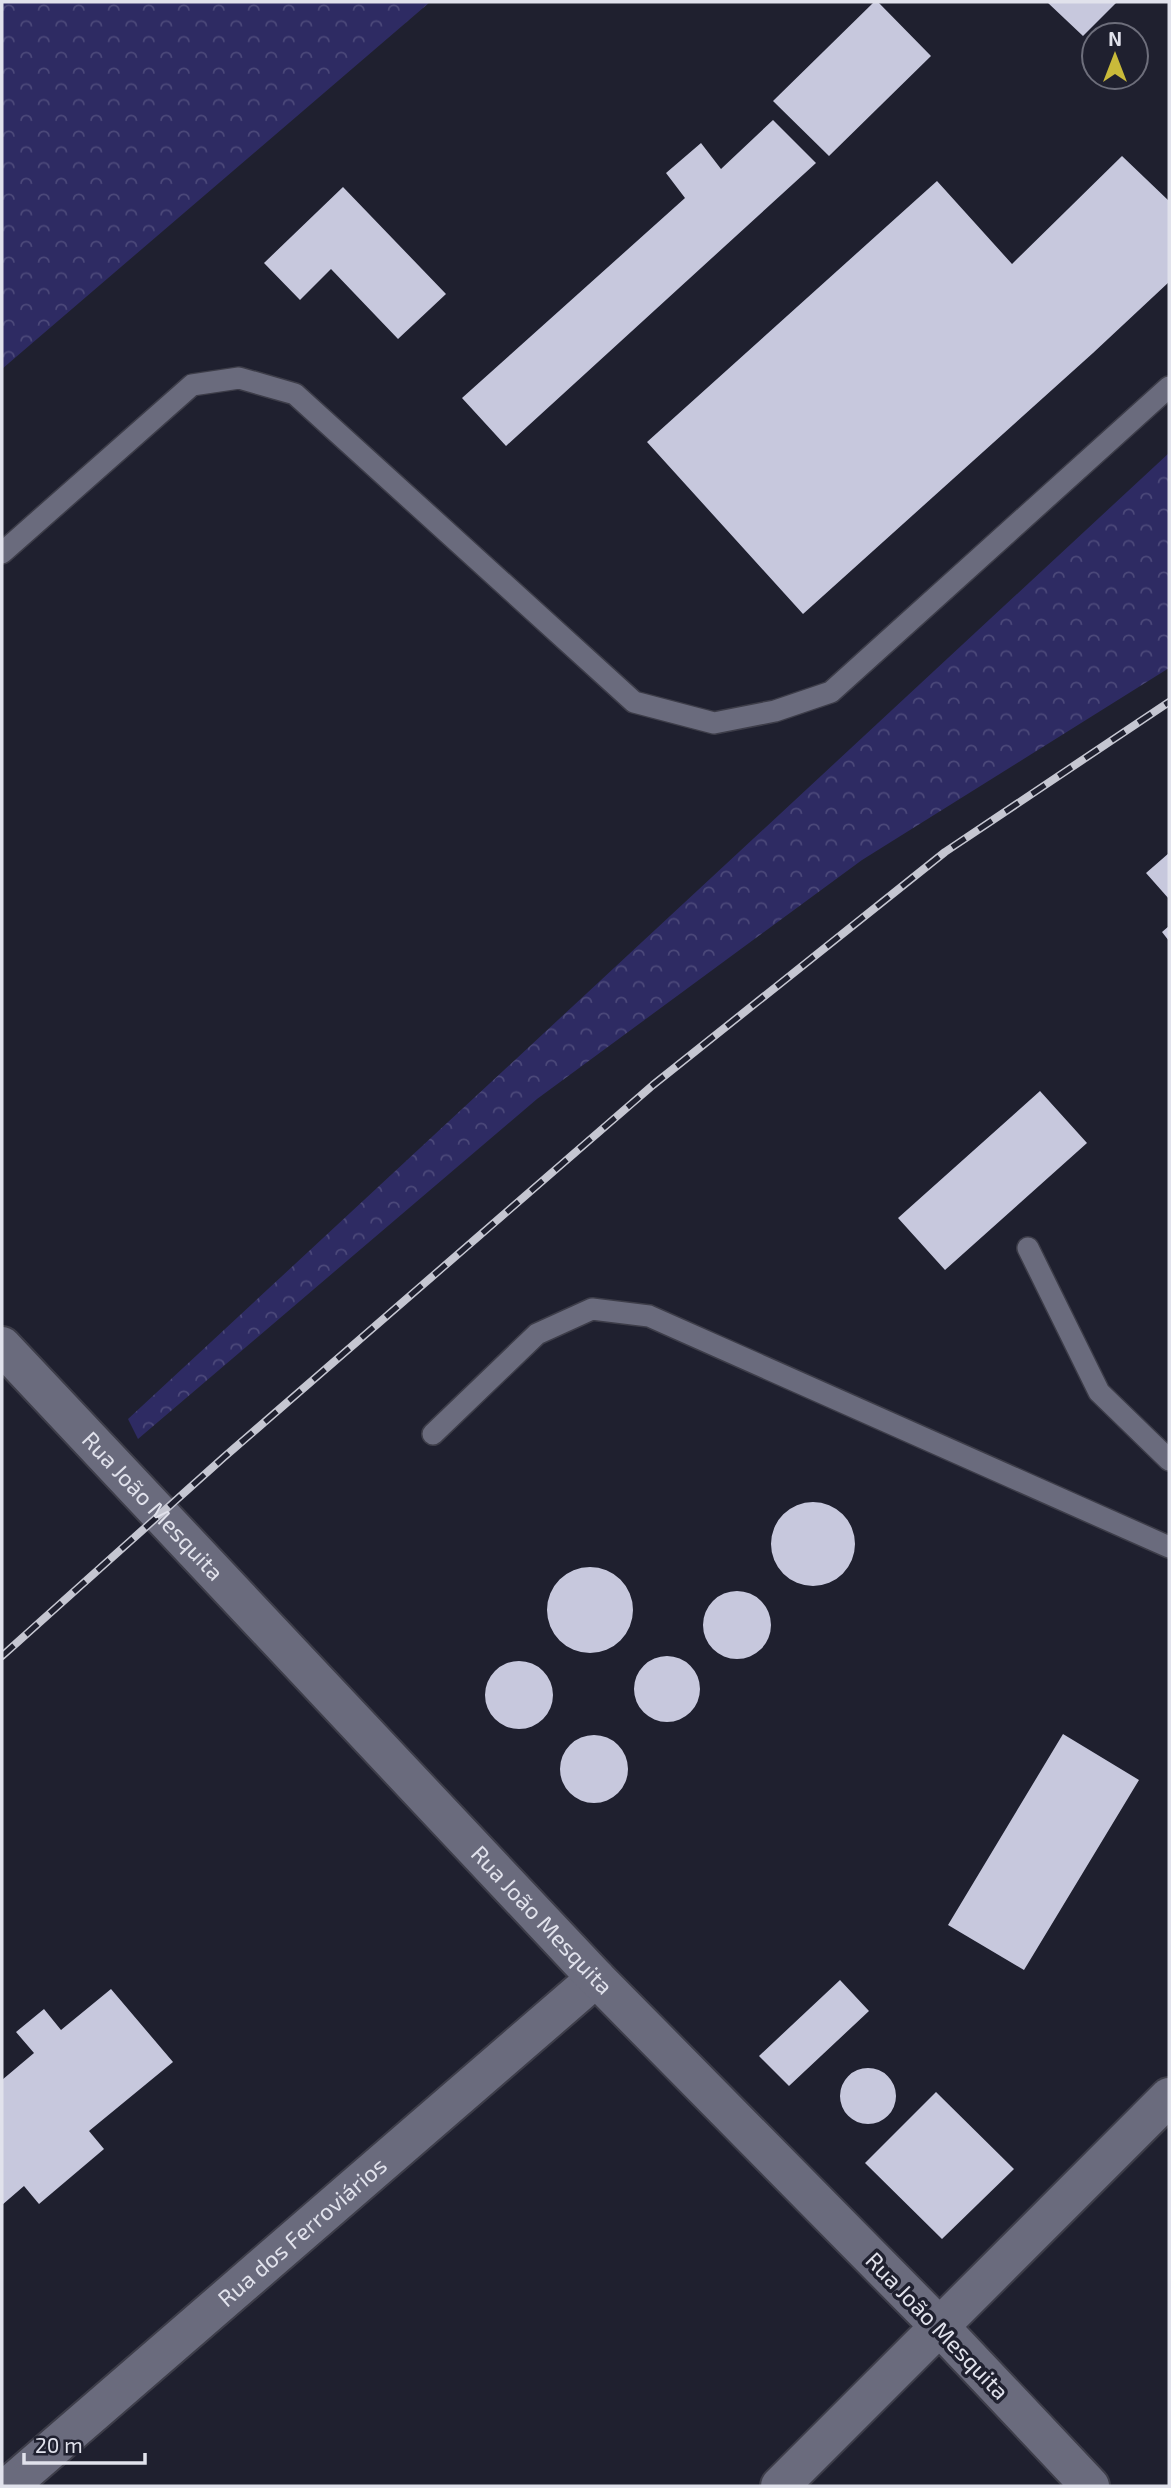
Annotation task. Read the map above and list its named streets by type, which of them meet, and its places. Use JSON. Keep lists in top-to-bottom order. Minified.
{"streets":{"street":["Rua João Mesquita","Rua dos Ferroviários"]},"crossings":[["Rua João Mesquita","Rua dos Ferroviários"]],"scale_bar":"20 m","north":"top"}
